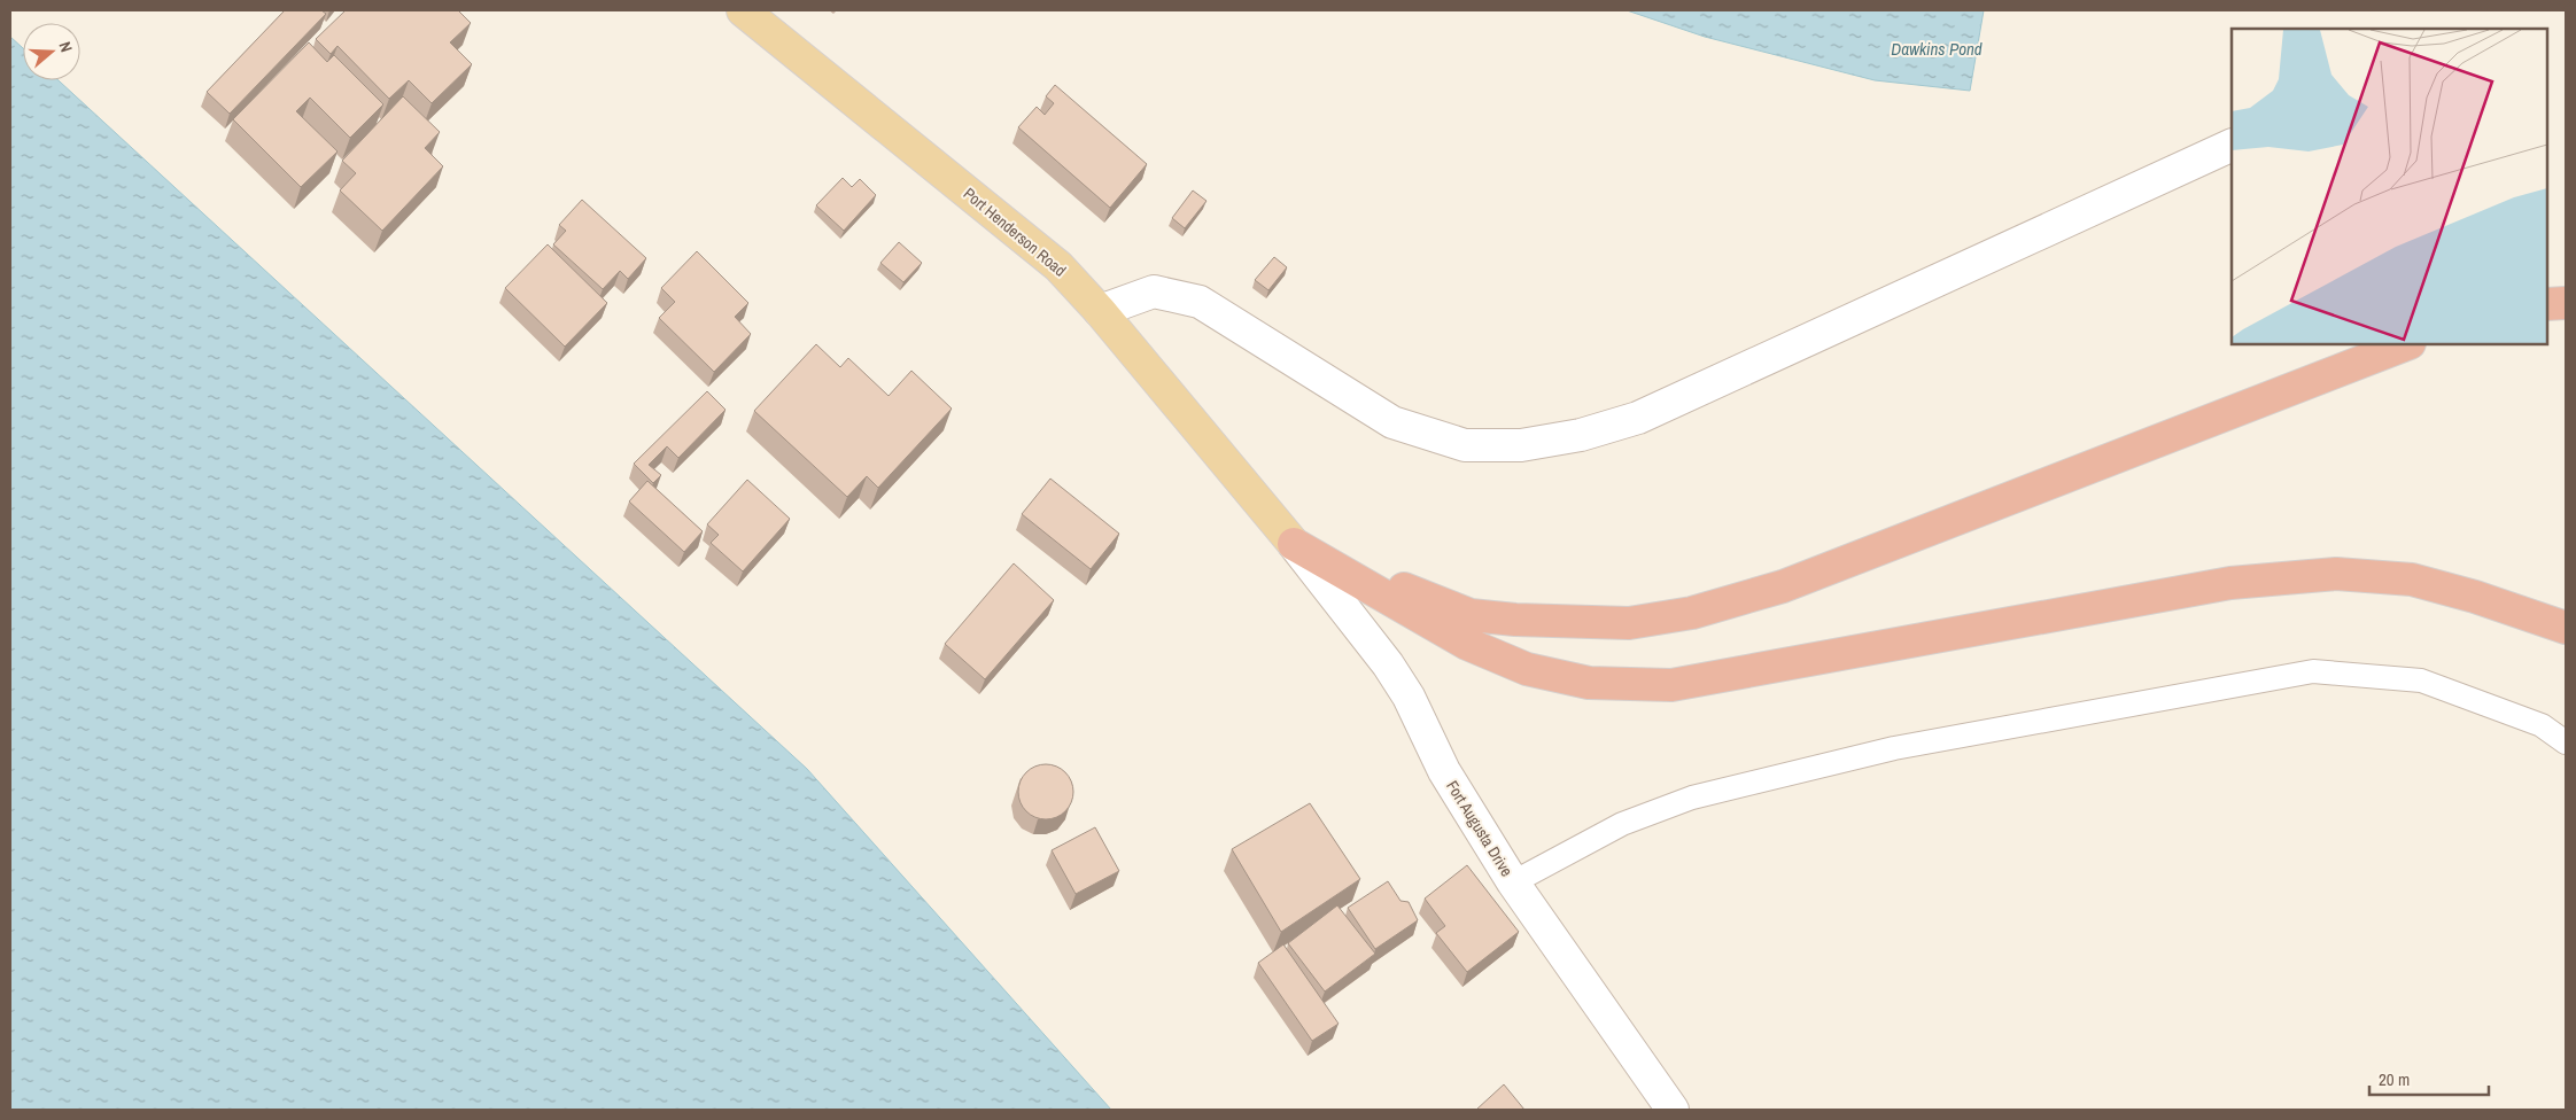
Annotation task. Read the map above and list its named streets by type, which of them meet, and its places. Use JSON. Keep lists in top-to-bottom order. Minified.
{"streets":{"main road":["Port Henderson Road"],"street":["Fort Augusta Drive"]},"crossings":[["Port Henderson Road","Fort Augusta Drive"]],"water":["Dawkins Pond"],"scale_bar":"20 m","north":"right"}
